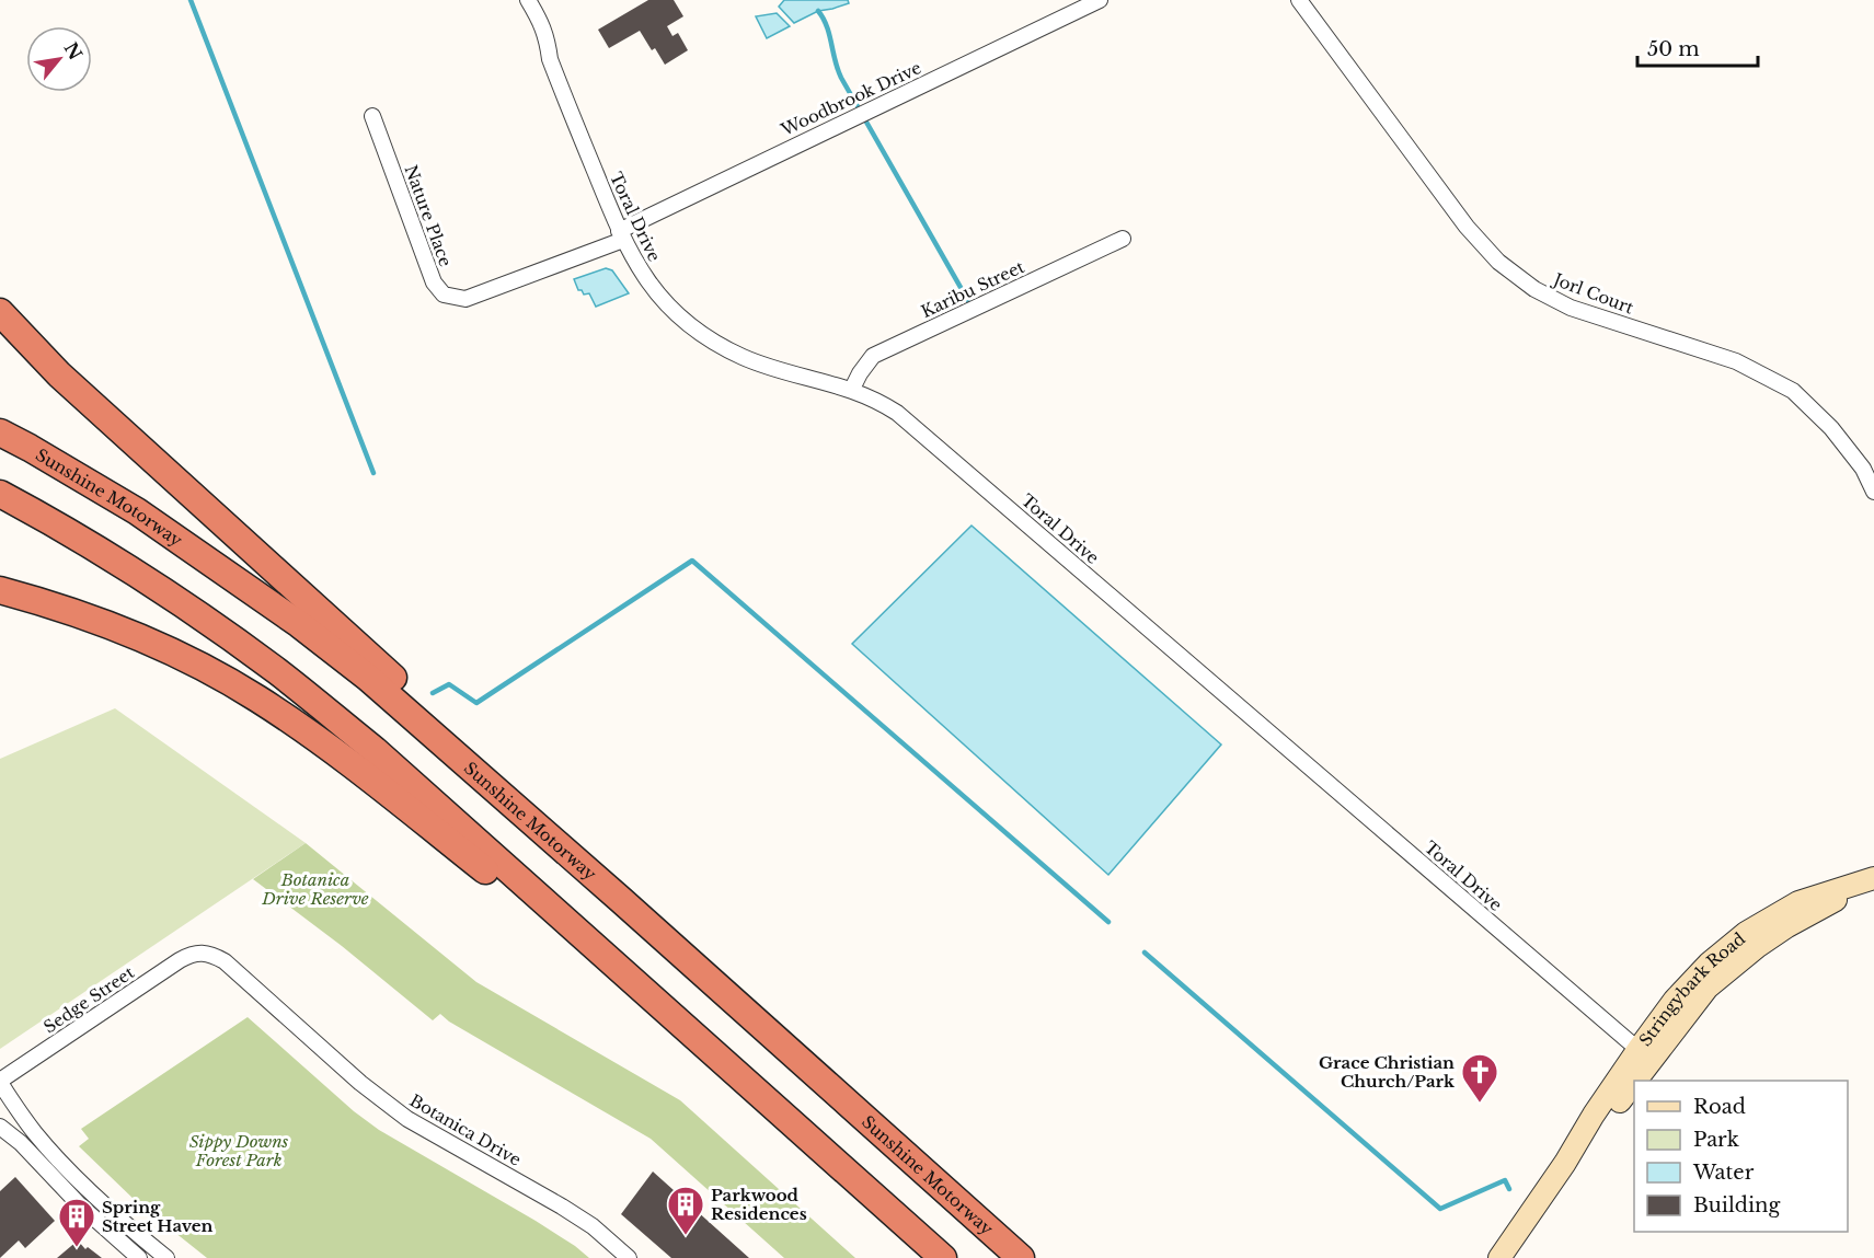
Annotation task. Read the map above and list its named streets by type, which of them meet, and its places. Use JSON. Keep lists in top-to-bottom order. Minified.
{"streets":{"highway":["Sunshine Motorway"],"street":["Woodbrook Drive","Nature Place","Toral Drive","Karibu Street","Jorl Court","Stringybark Road","Sedge Street","Botanica Drive"]},"crossings":[["Woodbrook Drive","Nature Place"],["Woodbrook Drive","Toral Drive"],["Nature Place","Toral Drive"],["Toral Drive","Karibu Street"],["Toral Drive","Stringybark Road"],["Sedge Street","Botanica Drive"]],"parks":["Botanica Drive Reserve","Sippy Downs Forest Park"],"places":{"church":["Grace Christian Church/Park"],"building":["Parkwood Residences","Spring Street Haven"]},"legend":["Road","Park","Water","Building"],"scale_bar":"50 m","north":"top right"}
